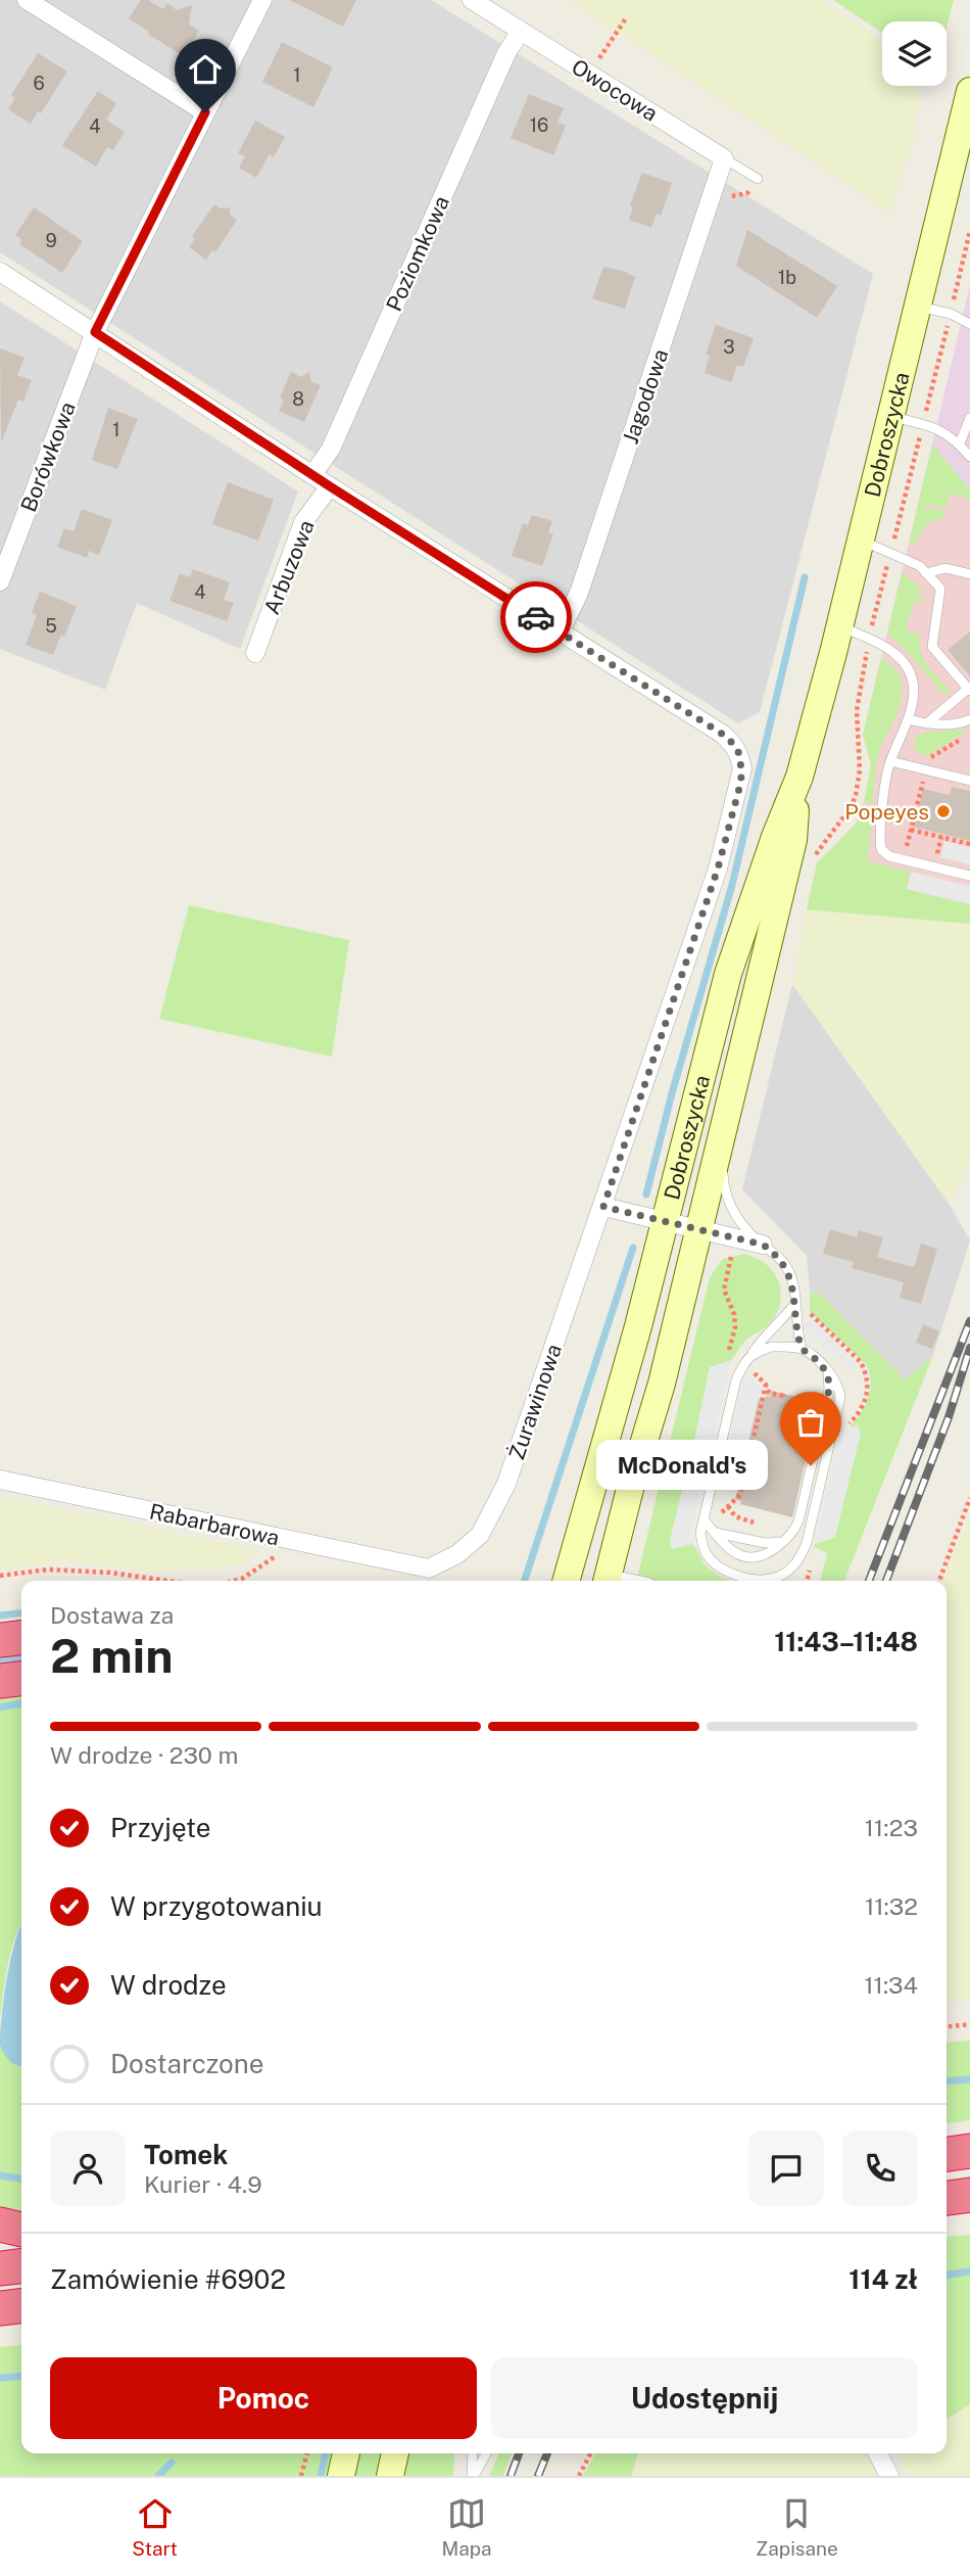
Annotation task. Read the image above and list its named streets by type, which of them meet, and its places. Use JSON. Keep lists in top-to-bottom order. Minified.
{"streets":{"main road":["Dobroszycka"],"street":["Owocowa","Poziomkowa","Jagodowa","Borówkowa","Arbuzowa","Żurawinowa","Rabarbarowa"]},"crossings":[["Owocowa","Poziomkowa"],["Owocowa","Jagodowa"],["Jagodowa","Żurawinowa"],["Żurawinowa","Rabarbarowa"]],"places":["Popeyes","McDonald's"],"house_numbers":["1","6","16","4","9","1b","3","8","1","4","5"],"page":{"bubble":"McDonald's","heading":["2 min","Dostawa za","11:43–11:48"],"panel":["Tomek","Kurier · 4.9","Zamówienie #6902","114 zł"],"bar":"W drodze · 230 m","list":[["Przyjęte","11:23"],["W przygotowaniu","11:32"],["W drodze","11:34"],"Dostarczone"],"buttons":["Pomoc","Udostępnij"],"tabs":["Start","Mapa","Zapisane"]}}
